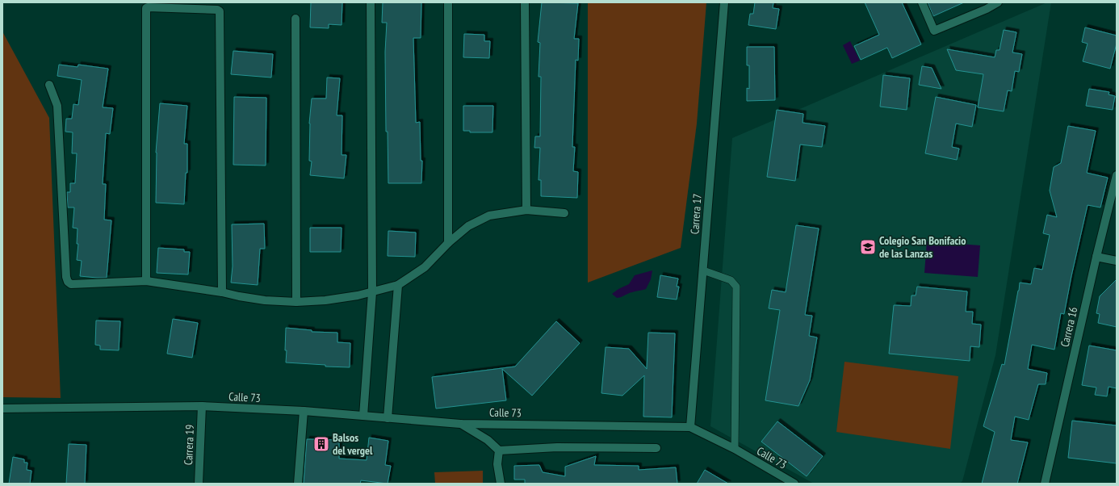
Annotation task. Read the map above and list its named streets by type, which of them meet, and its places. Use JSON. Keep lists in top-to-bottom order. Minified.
{"streets":{"street":["Carrera 17","Carrera 16","Calle 73","Carrera 19"]},"crossings":[["Carrera 17","Calle 73"],["Calle 73","Carrera 19"]],"places":{"school or university":["Colegio San Bonifacio de las Lanzas"],"building":["Balsos del vergel"]}}
